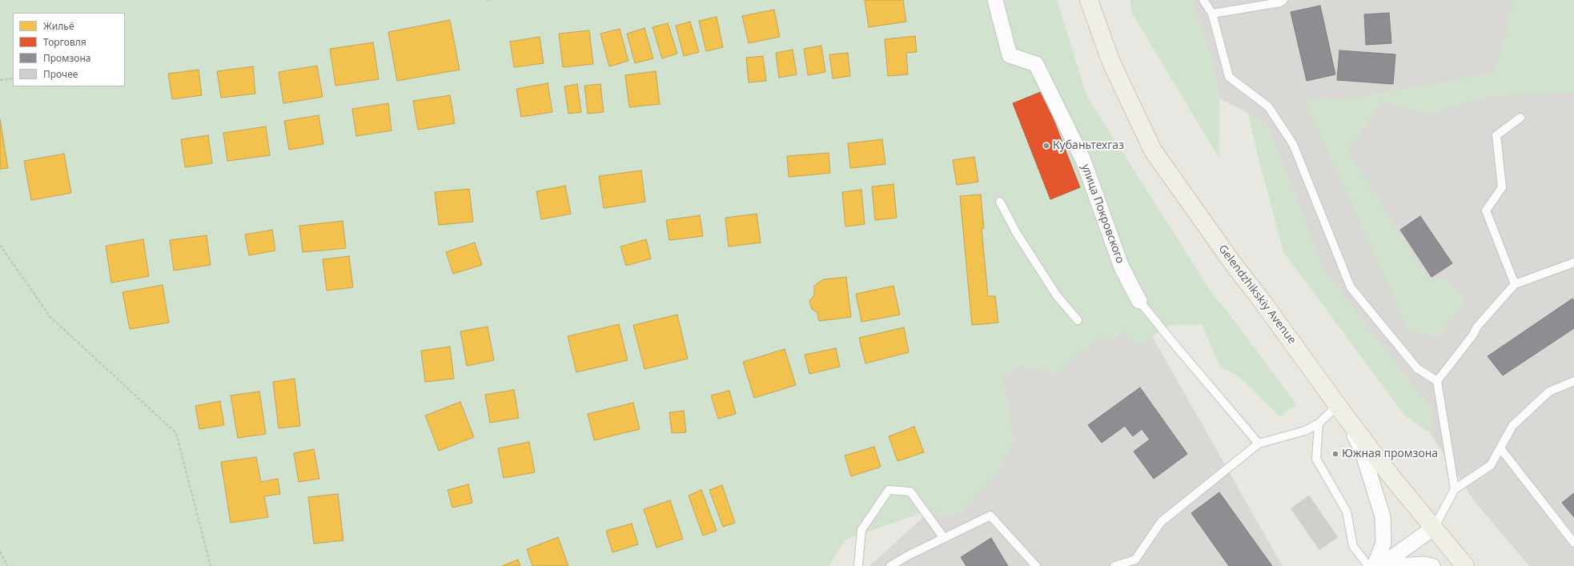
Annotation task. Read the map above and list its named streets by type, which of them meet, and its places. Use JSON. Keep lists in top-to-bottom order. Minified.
{"streets":{"main road":["Gelendzhikskiy Avenue"],"street":["улица Покровского"]},"places":["Кубаньтехгаз","Южная промзона"],"legend":["Жильё","Торговля","Промзона","Прочее"]}
